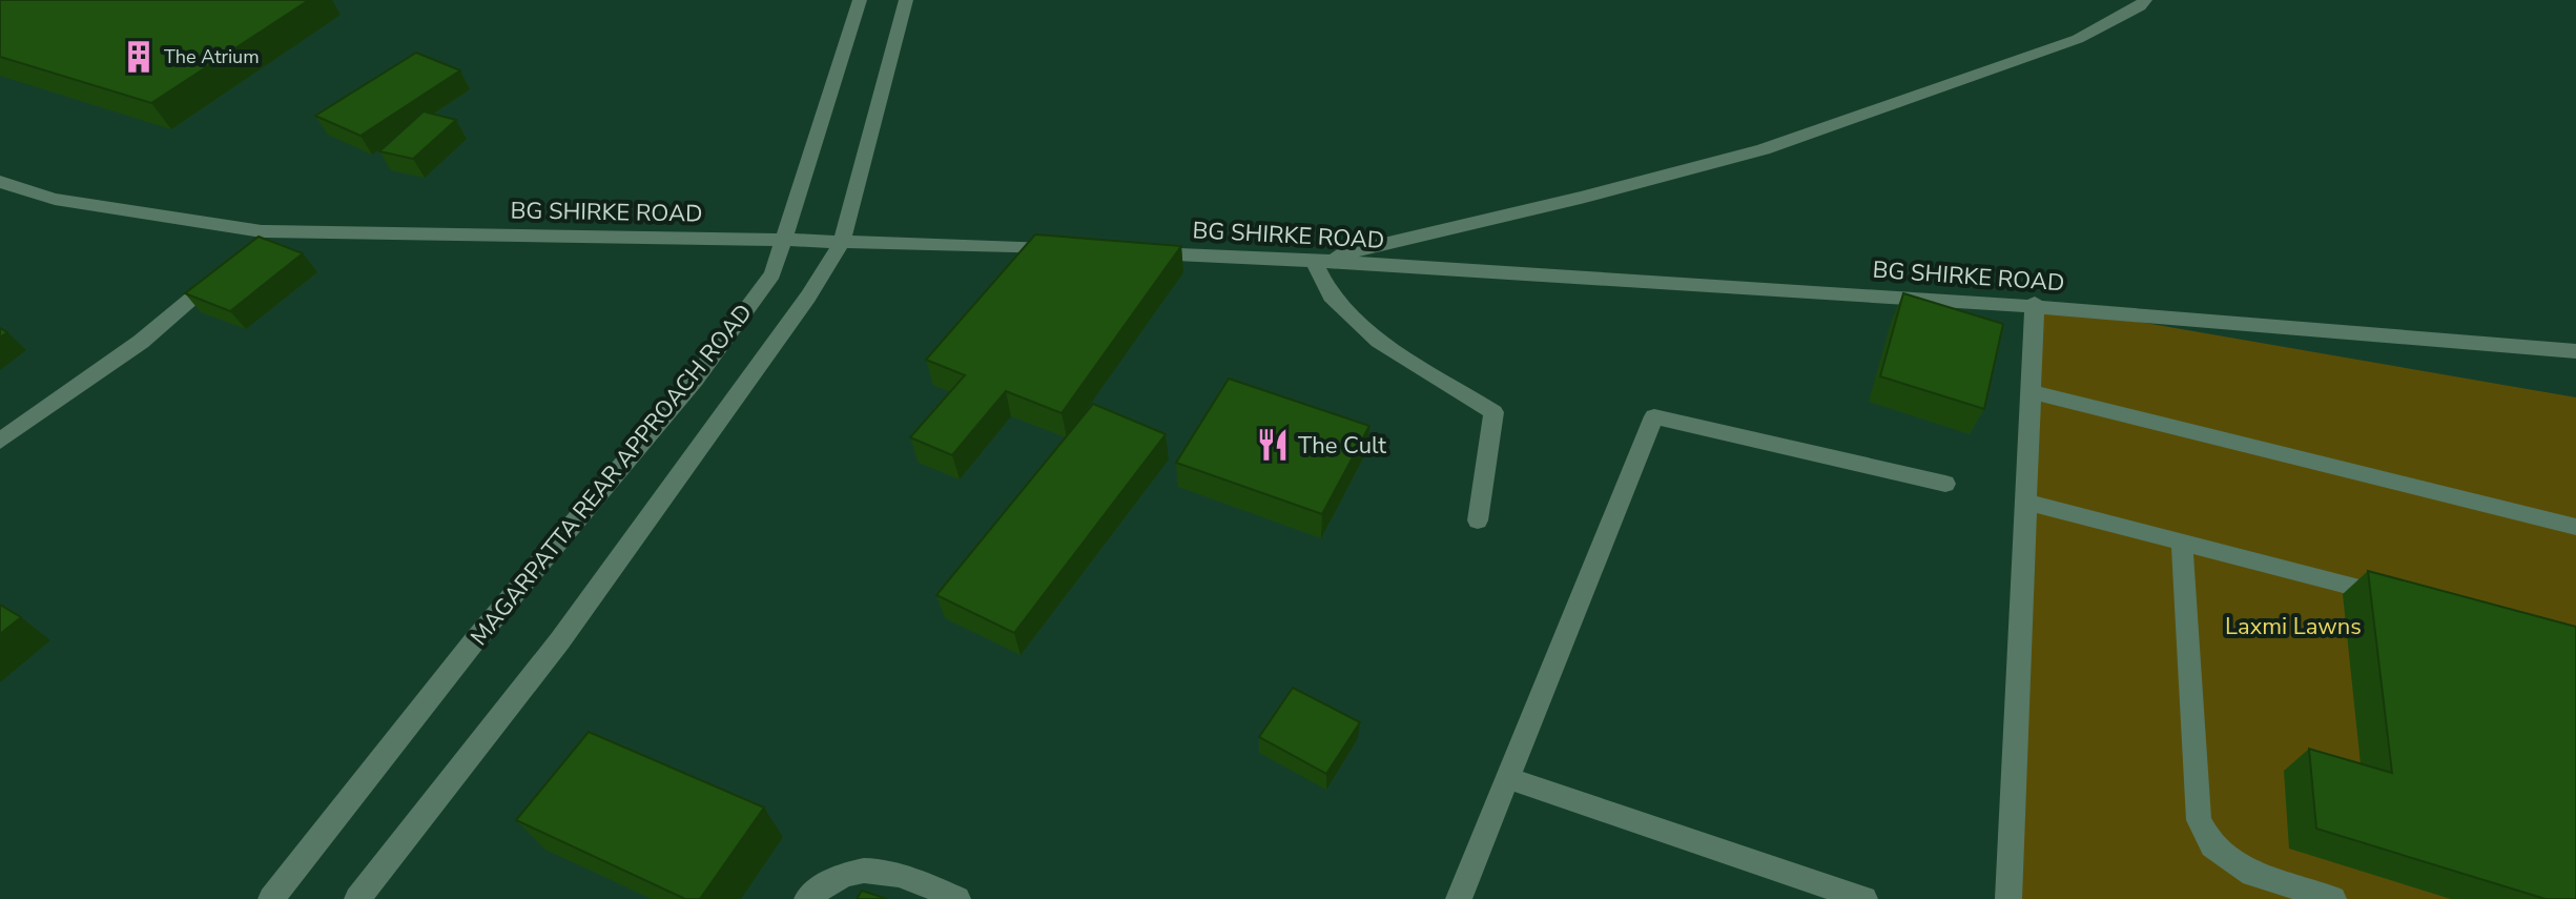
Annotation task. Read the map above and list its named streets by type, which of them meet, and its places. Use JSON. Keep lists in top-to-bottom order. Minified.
{"streets":{"street":["BG SHIRKE ROAD","MAGARPATTA REAR APPROACH ROAD"]},"crossings":[["BG SHIRKE ROAD","MAGARPATTA REAR APPROACH ROAD"]],"parks":["Laxmi Lawns"],"places":{"building":["The Atrium"],"restaurant":["The Cult"]}}
